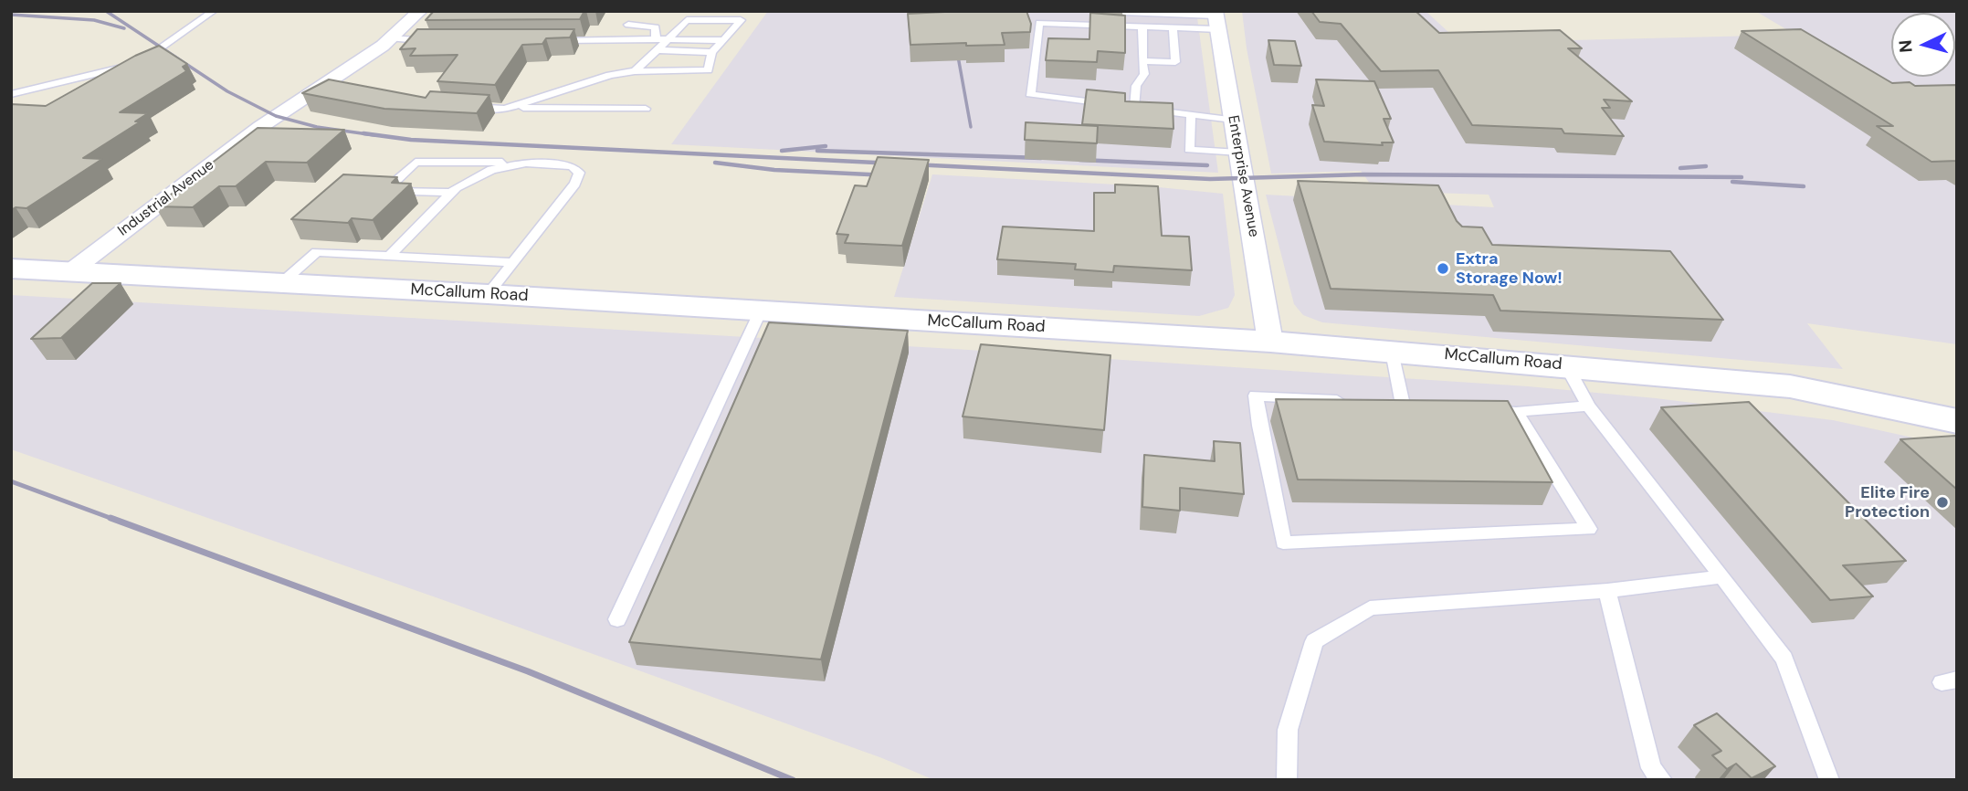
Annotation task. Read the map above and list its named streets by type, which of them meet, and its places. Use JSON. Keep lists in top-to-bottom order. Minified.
{"streets":{"main road":["McCallum Road"],"street":["Enterprise Avenue","Industrial Avenue"]},"crossings":[["Enterprise Avenue","McCallum Road"],["Industrial Avenue","McCallum Road"]],"places":["Extra Storage Now!","Elite Fire Protection"],"north":"left"}
